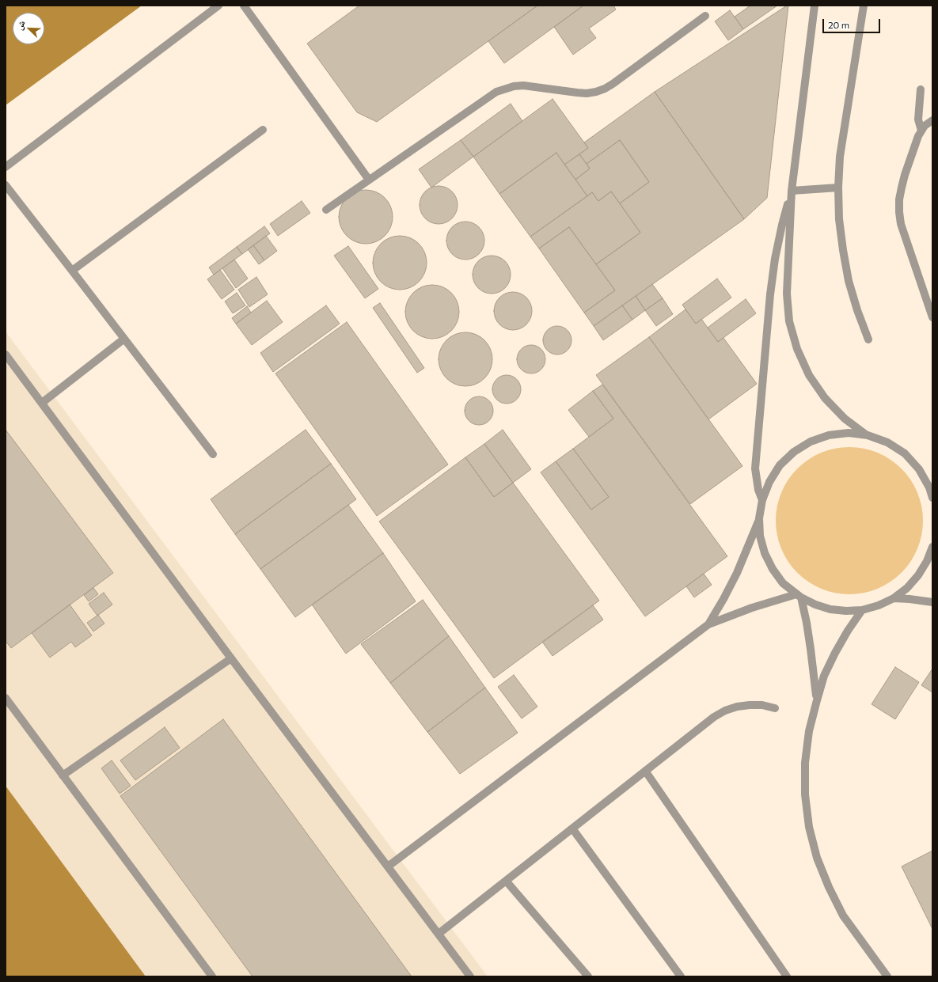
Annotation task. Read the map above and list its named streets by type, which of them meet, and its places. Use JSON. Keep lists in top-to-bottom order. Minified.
{"scale_bar":"20 m","north":"top left"}
